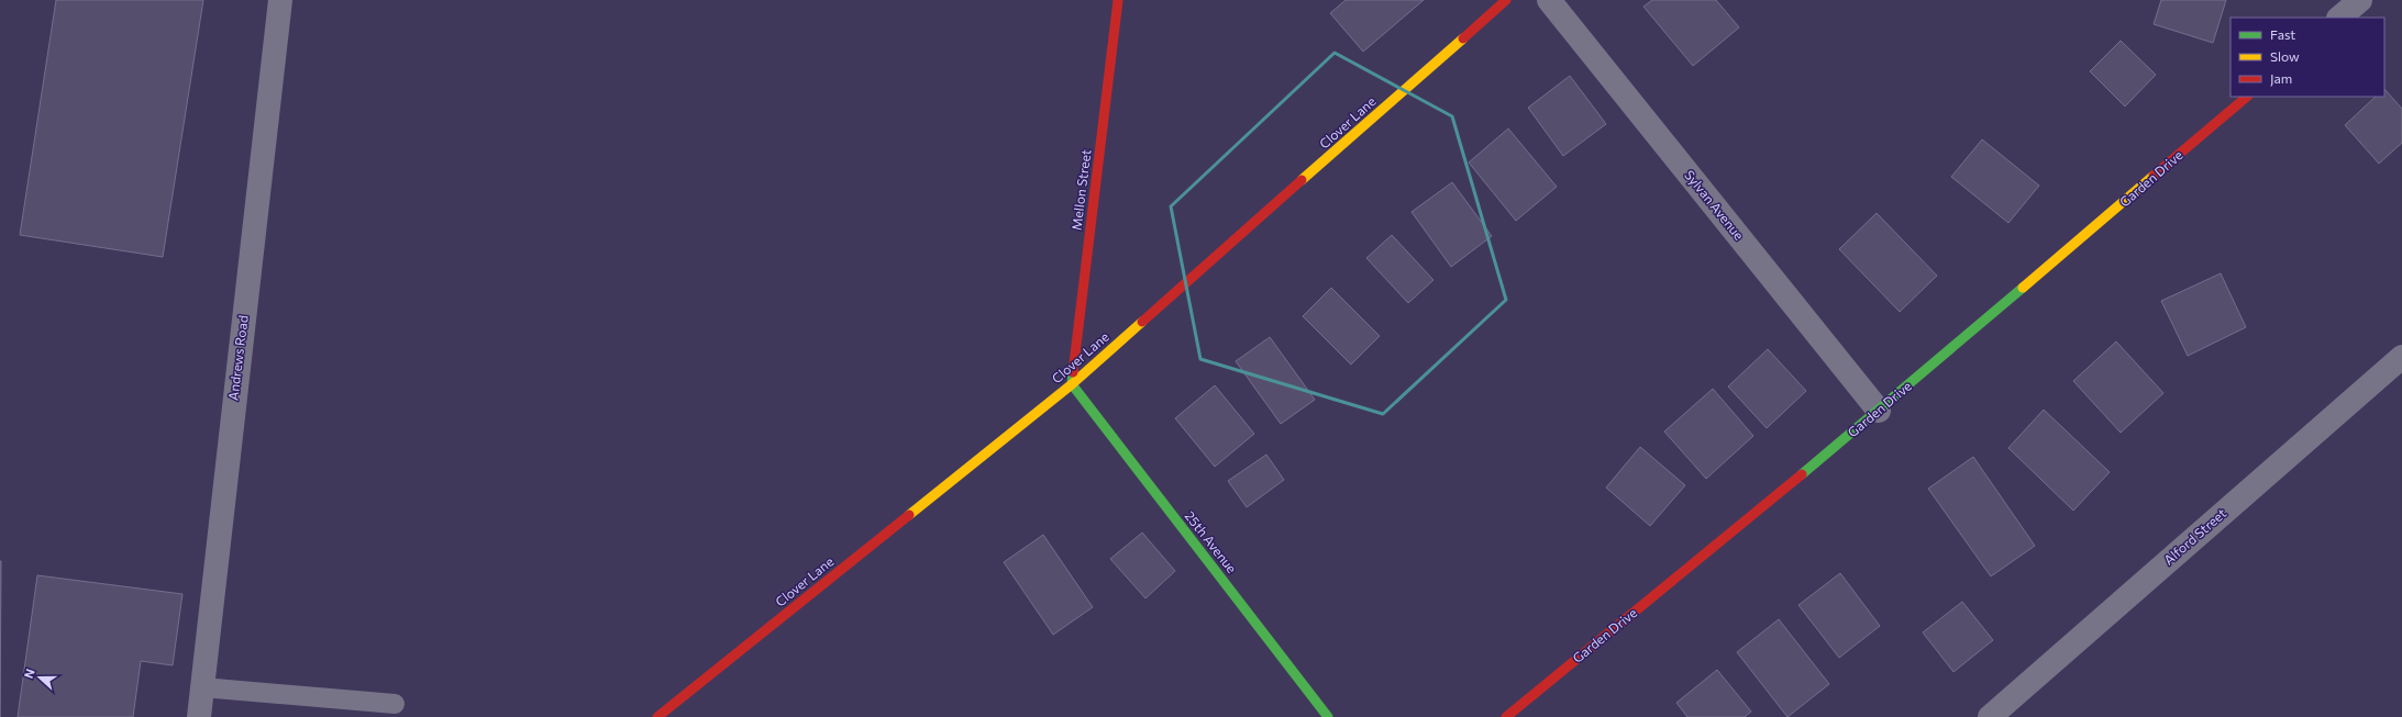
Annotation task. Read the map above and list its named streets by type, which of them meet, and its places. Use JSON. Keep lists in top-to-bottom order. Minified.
{"streets":{"street":["Clover Lane","Garden Drive","Mellon Street","Sylvan Avenue","Andrews Road","Alford Street","25th Avenue"]},"crossings":[["Clover Lane","Mellon Street"],["Clover Lane","25th Avenue"],["Garden Drive","Sylvan Avenue"],["Mellon Street","25th Avenue"]],"legend":["Fast","Slow","Jam"],"north":"left"}
